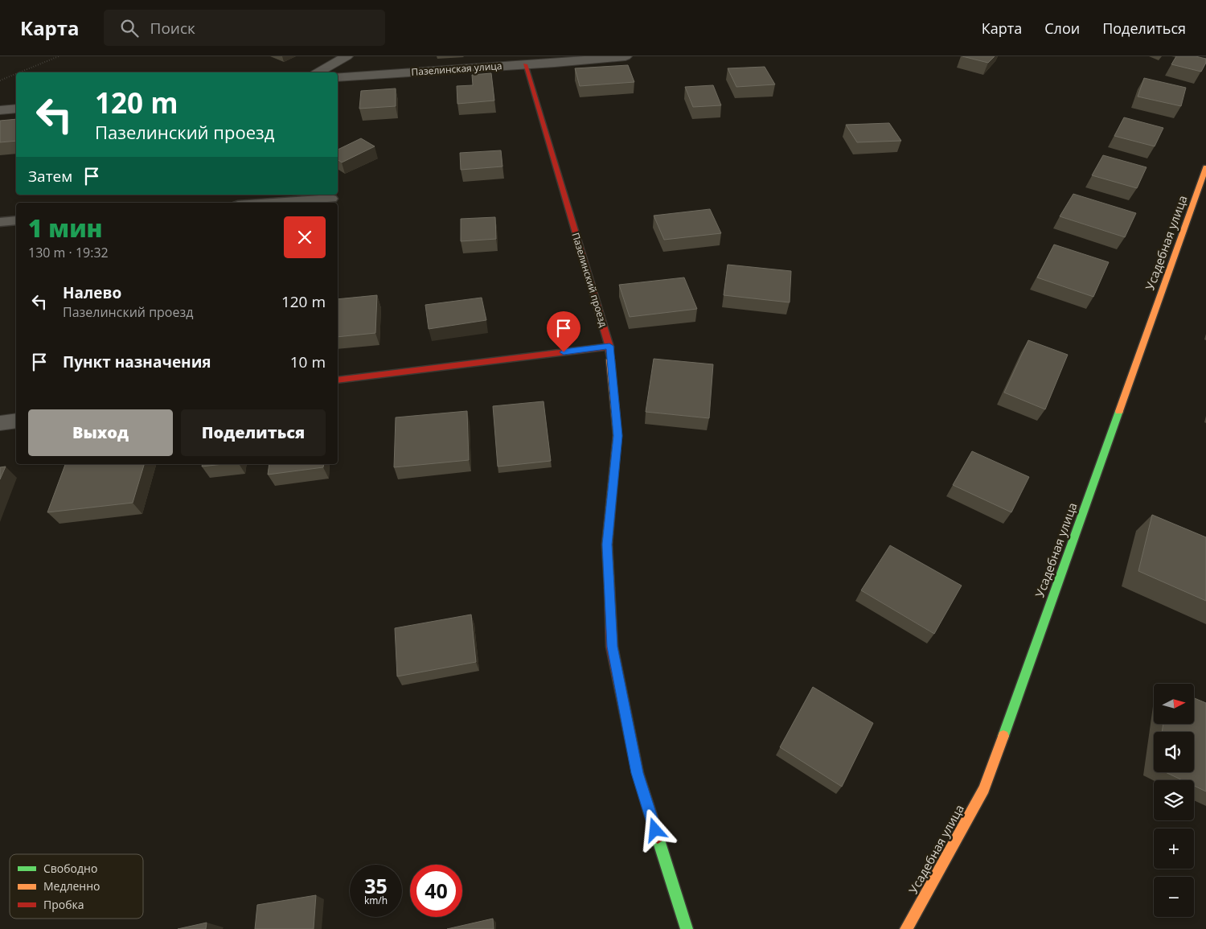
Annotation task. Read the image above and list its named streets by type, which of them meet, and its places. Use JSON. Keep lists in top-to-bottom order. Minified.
{"streets":{"street":["Пазелинская улица","Усадебная улица","Пазелинский проезд"]},"crossings":[["Пазелинская улица","Пазелинский проезд"]],"legend":["Свободно","Медленно","Пробка"],"north":"right","page":{"header":"Карта","search":"Поиск","nav":["Карта","Слои","Поделиться"],"turn":["120 m","Пазелинский проезд"],"then":"Затем","heading":["1 мин","130 m · 19:32"],"list":[{"name":"Налево","note":"Пазелинский проезд","value":"120 m"},{"name":"Пункт назначения","value":"10 m"}],"buttons":["Выход","Поделиться"],"map_buttons":["+","−"],"speed":"35 km/h","limit":"40"}}
